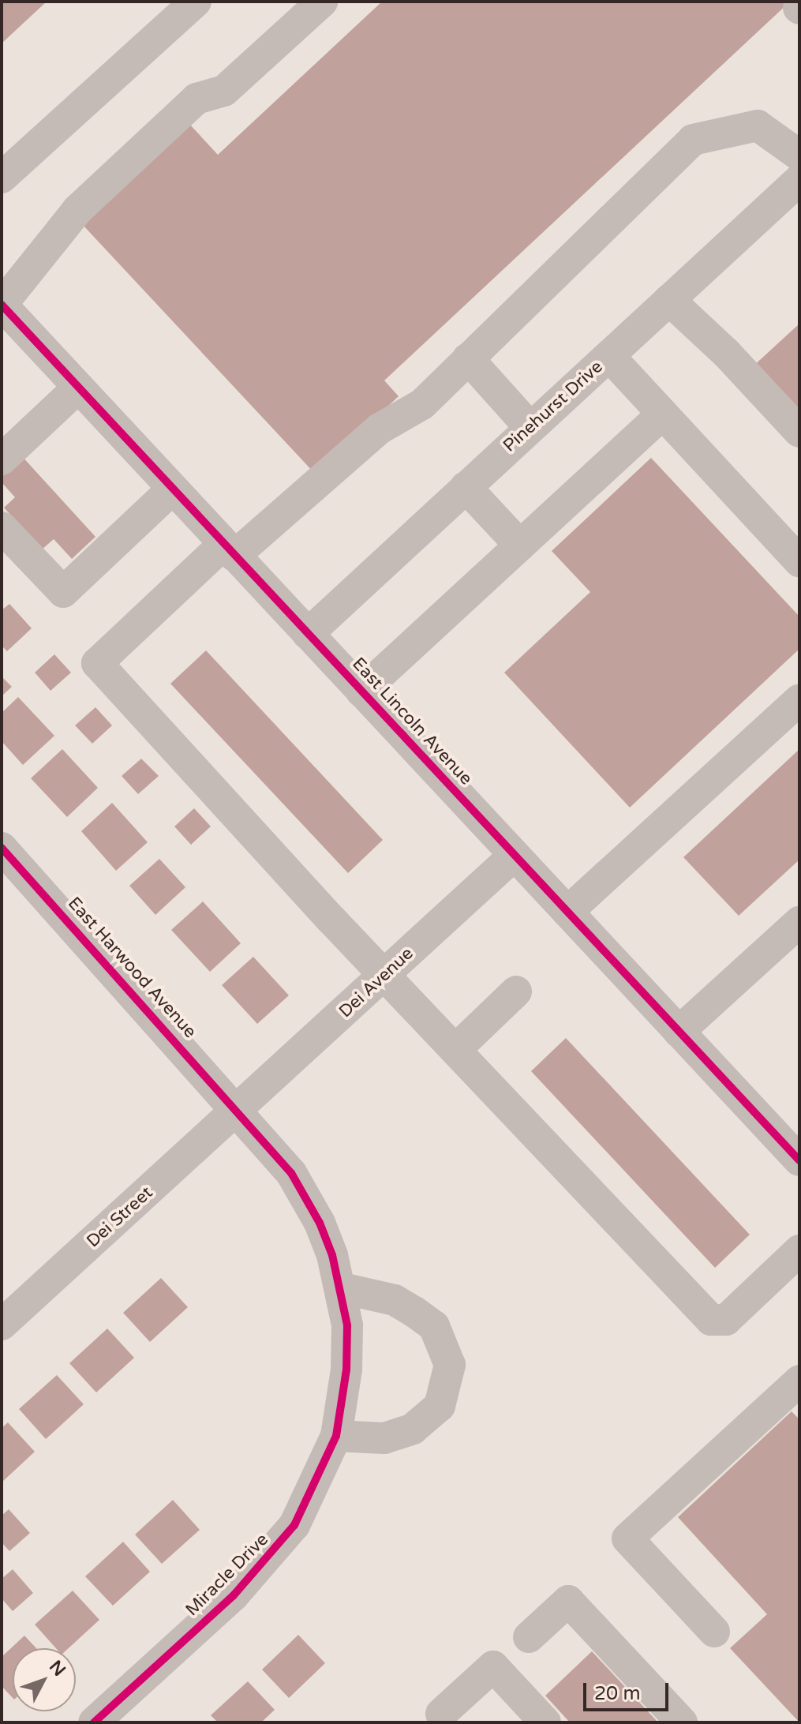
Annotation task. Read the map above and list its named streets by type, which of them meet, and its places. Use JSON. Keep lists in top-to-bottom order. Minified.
{"streets":{"street":["Pinehurst Drive","East Lincoln Avenue","East Harwood Avenue","Dei Avenue","Dei Street","Miracle Drive"]},"crossings":[["Pinehurst Drive","East Lincoln Avenue"],["East Lincoln Avenue","Dei Avenue"],["East Harwood Avenue","Dei Avenue"],["East Harwood Avenue","Dei Street"],["East Harwood Avenue","Miracle Drive"],["Dei Avenue","Dei Street"],["Dei Avenue","Miracle Drive"],["Dei Street","Miracle Drive"]],"scale_bar":"20 m","north":"top right"}
